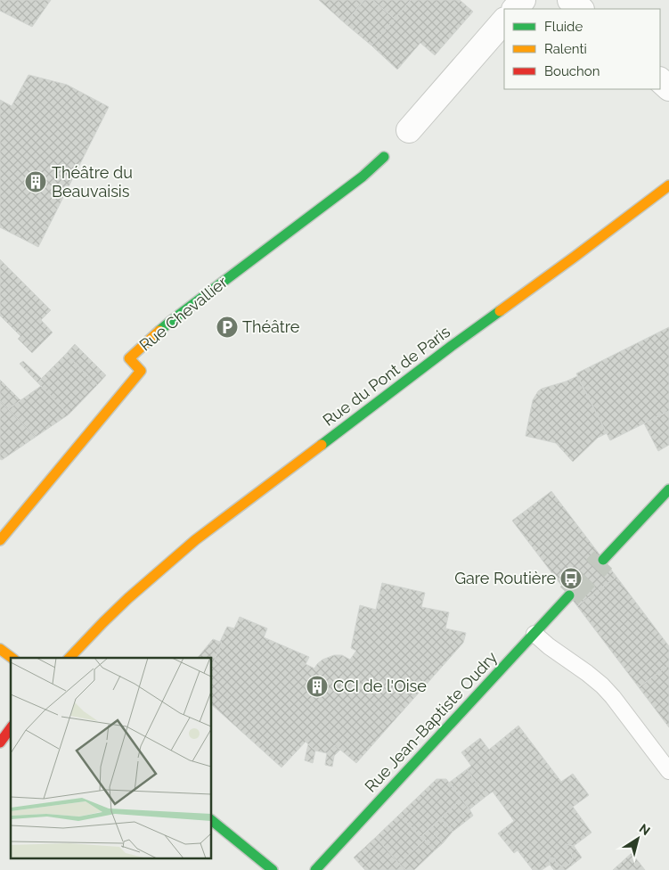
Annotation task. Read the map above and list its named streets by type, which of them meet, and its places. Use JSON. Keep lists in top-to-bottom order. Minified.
{"streets":{"street":["Rue Chevallier","Rue du Pont de Paris","Rue Jean-Baptiste Oudry"]},"places":{"building":["Théâtre du Beauvaisis","CCI de l'Oise"],"parking":["Théâtre"],"bus stop":["Gare Routière"]},"legend":["Fluide","Ralenti","Bouchon"],"north":"top right"}
